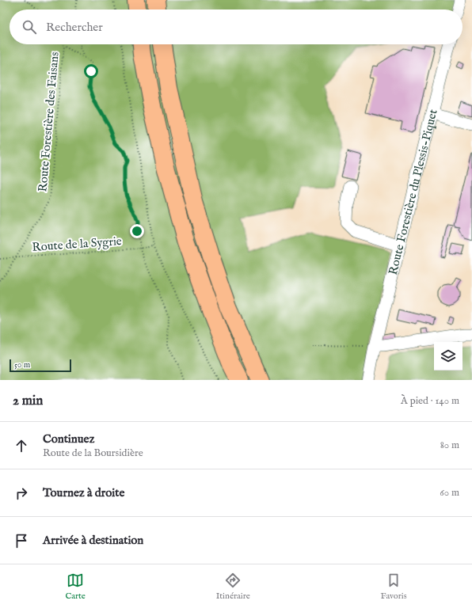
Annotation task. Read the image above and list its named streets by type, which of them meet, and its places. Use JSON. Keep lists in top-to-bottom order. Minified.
{"streets":{"street":["Route Forestière du Plessis-Piquet"],"path":["Route Forestière des Faisans","Route de la Sygrie"]},"crossings":[["Route Forestière des Faisans","Route de la Sygrie"]],"scale_bar":"50 m","page":{"search":"Rechercher","scale":"50 m","heading":["2 min","À pied · 140 m"],"list":[["Continuez","Route de la Boursidière","80 m"],["Tournez à droite","60 m"],"Arrivée à destination"],"nav":["Carte","Itinéraire","Favoris"]}}
